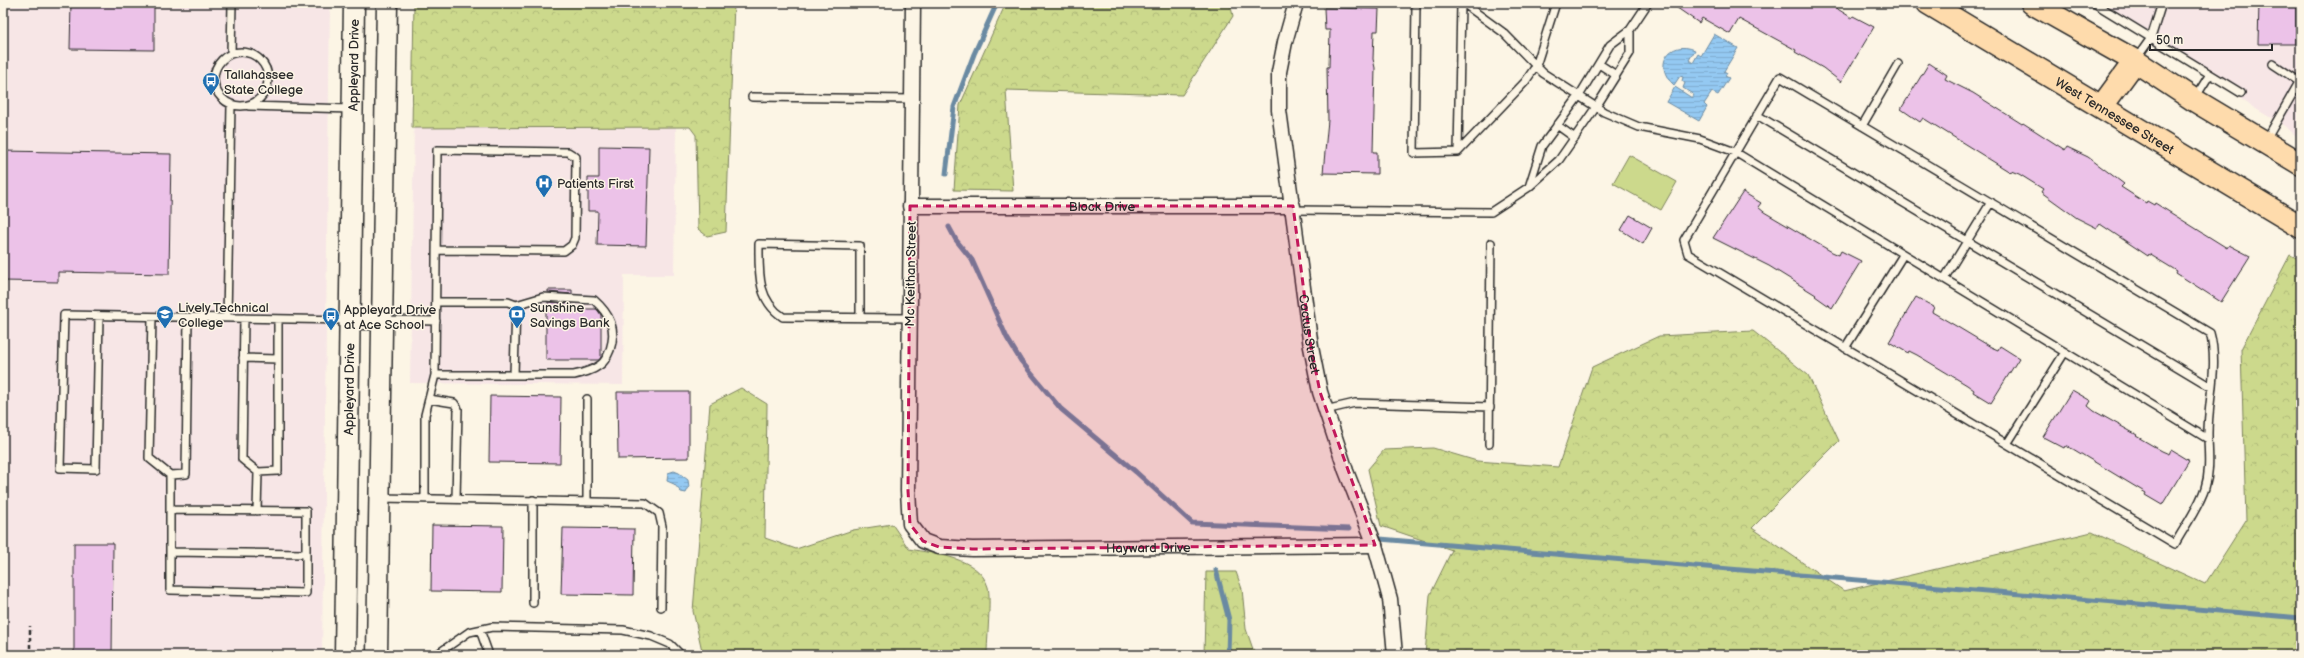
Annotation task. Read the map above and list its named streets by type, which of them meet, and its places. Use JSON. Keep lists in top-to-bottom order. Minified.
{"streets":{"main road":["Appleyard Drive","West Tennessee Street"],"street":["Block Drive","Mc Keithan Street","Cactus Street","Hayward Drive"]},"crossings":[["Block Drive","Mc Keithan Street"],["Block Drive","Cactus Street"],["Mc Keithan Street","Hayward Drive"],["Cactus Street","Hayward Drive"]],"places":{"bus stop":["Tallahassee State College","Appleyard Drive at Ace School"],"hospital":["Patients First"],"school or university":["Lively Technical College"],"bank":["Sunshine Savings Bank"]},"scale_bar":"50 m"}
